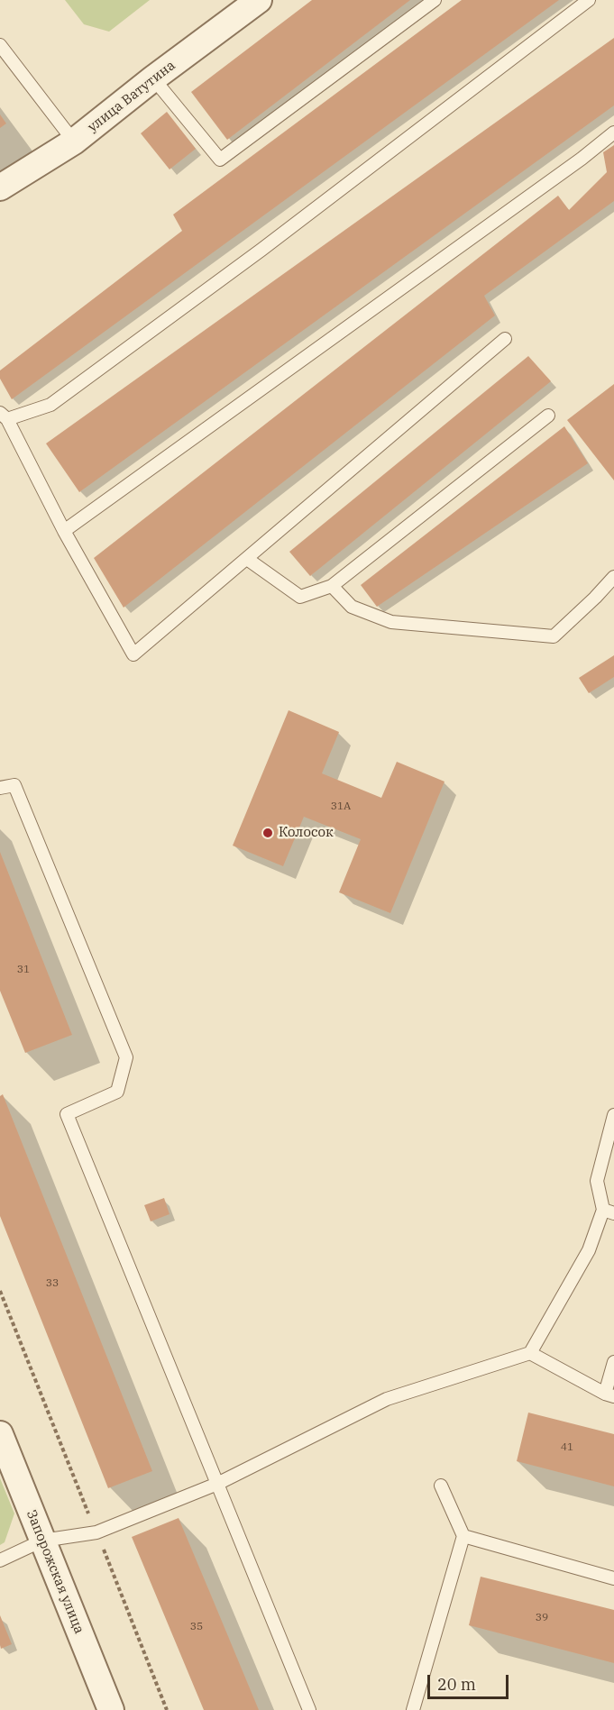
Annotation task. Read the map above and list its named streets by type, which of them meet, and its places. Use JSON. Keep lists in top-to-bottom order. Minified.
{"streets":{"street":["улица Ватутина","Запорожская улица"]},"places":["Колосок"],"house_numbers":["31А","31","33","41","39","35"],"scale_bar":"20 m"}
